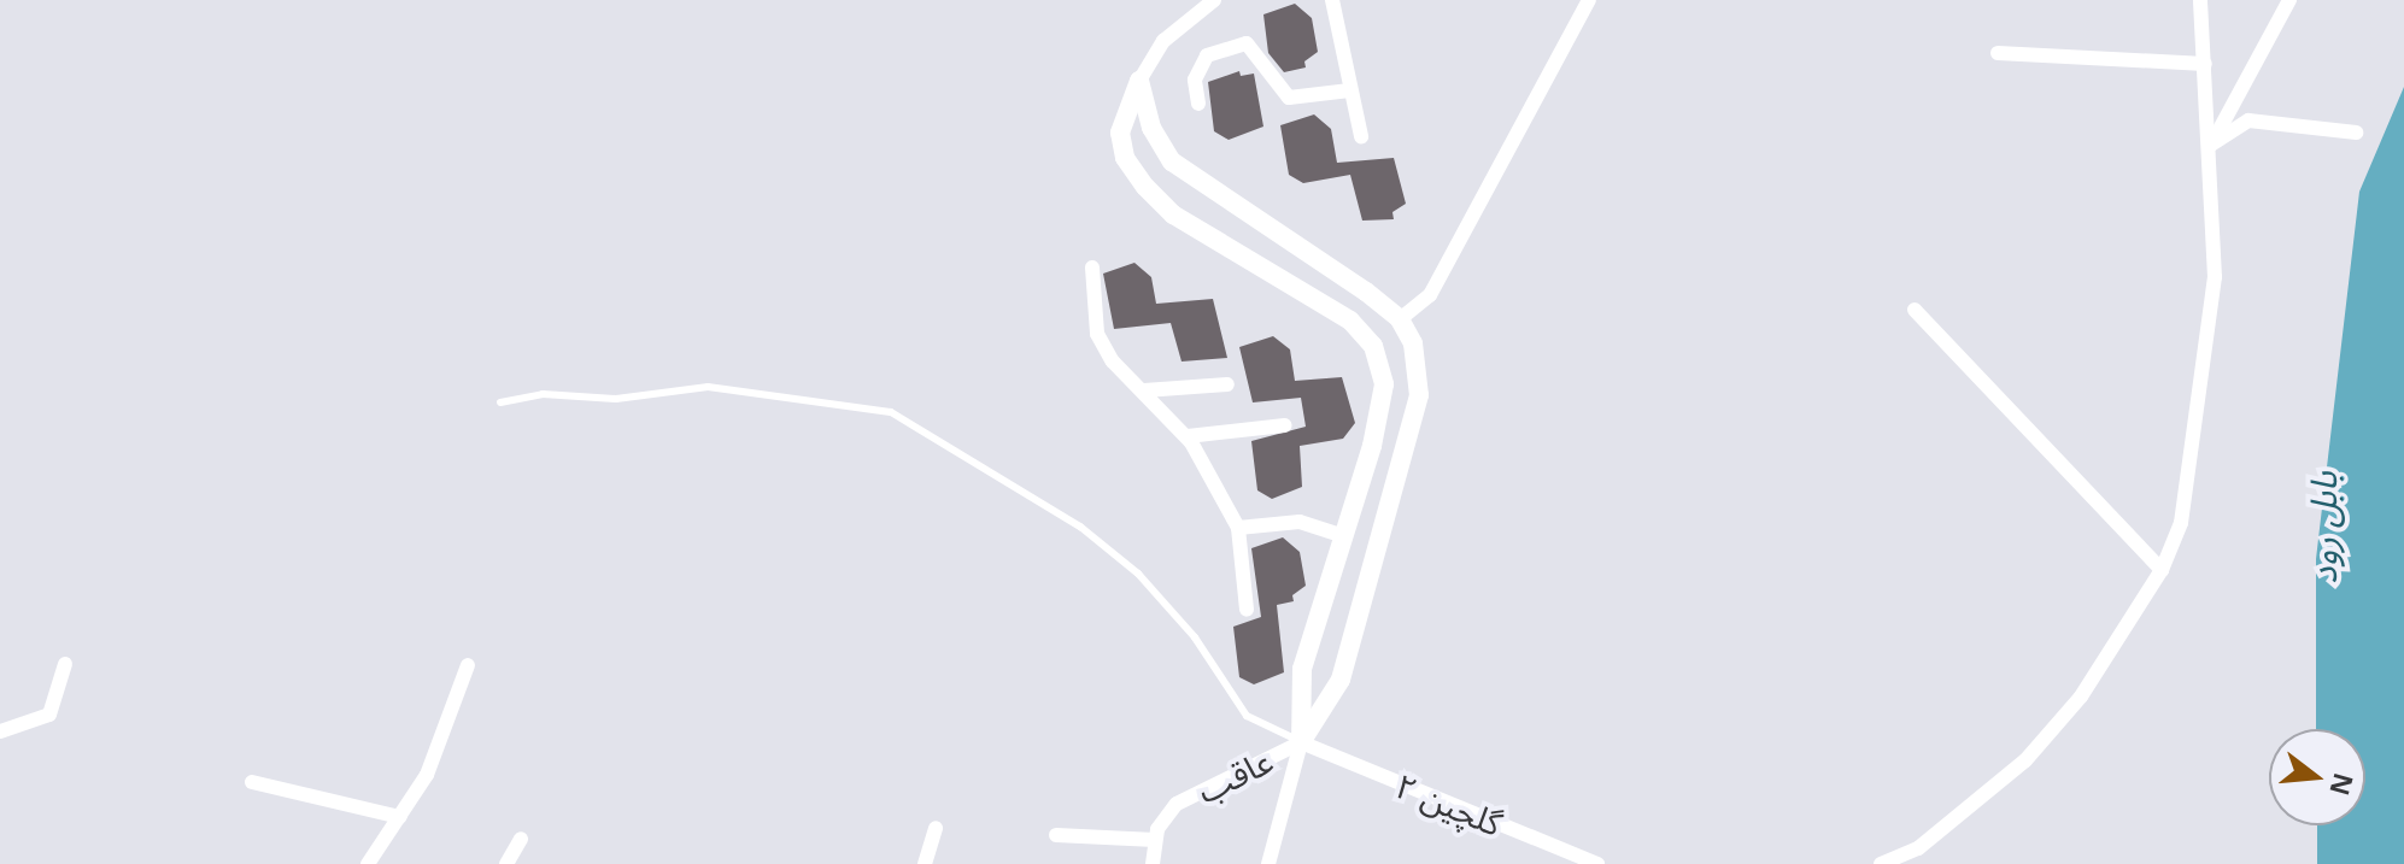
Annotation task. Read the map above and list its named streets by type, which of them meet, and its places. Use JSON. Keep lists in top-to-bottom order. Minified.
{"streets":{"street":["عاقب","گلچین ۲"]},"crossings":[["عاقب","گلچین ۲"]],"water":["بابل رود"],"north":"right"}
